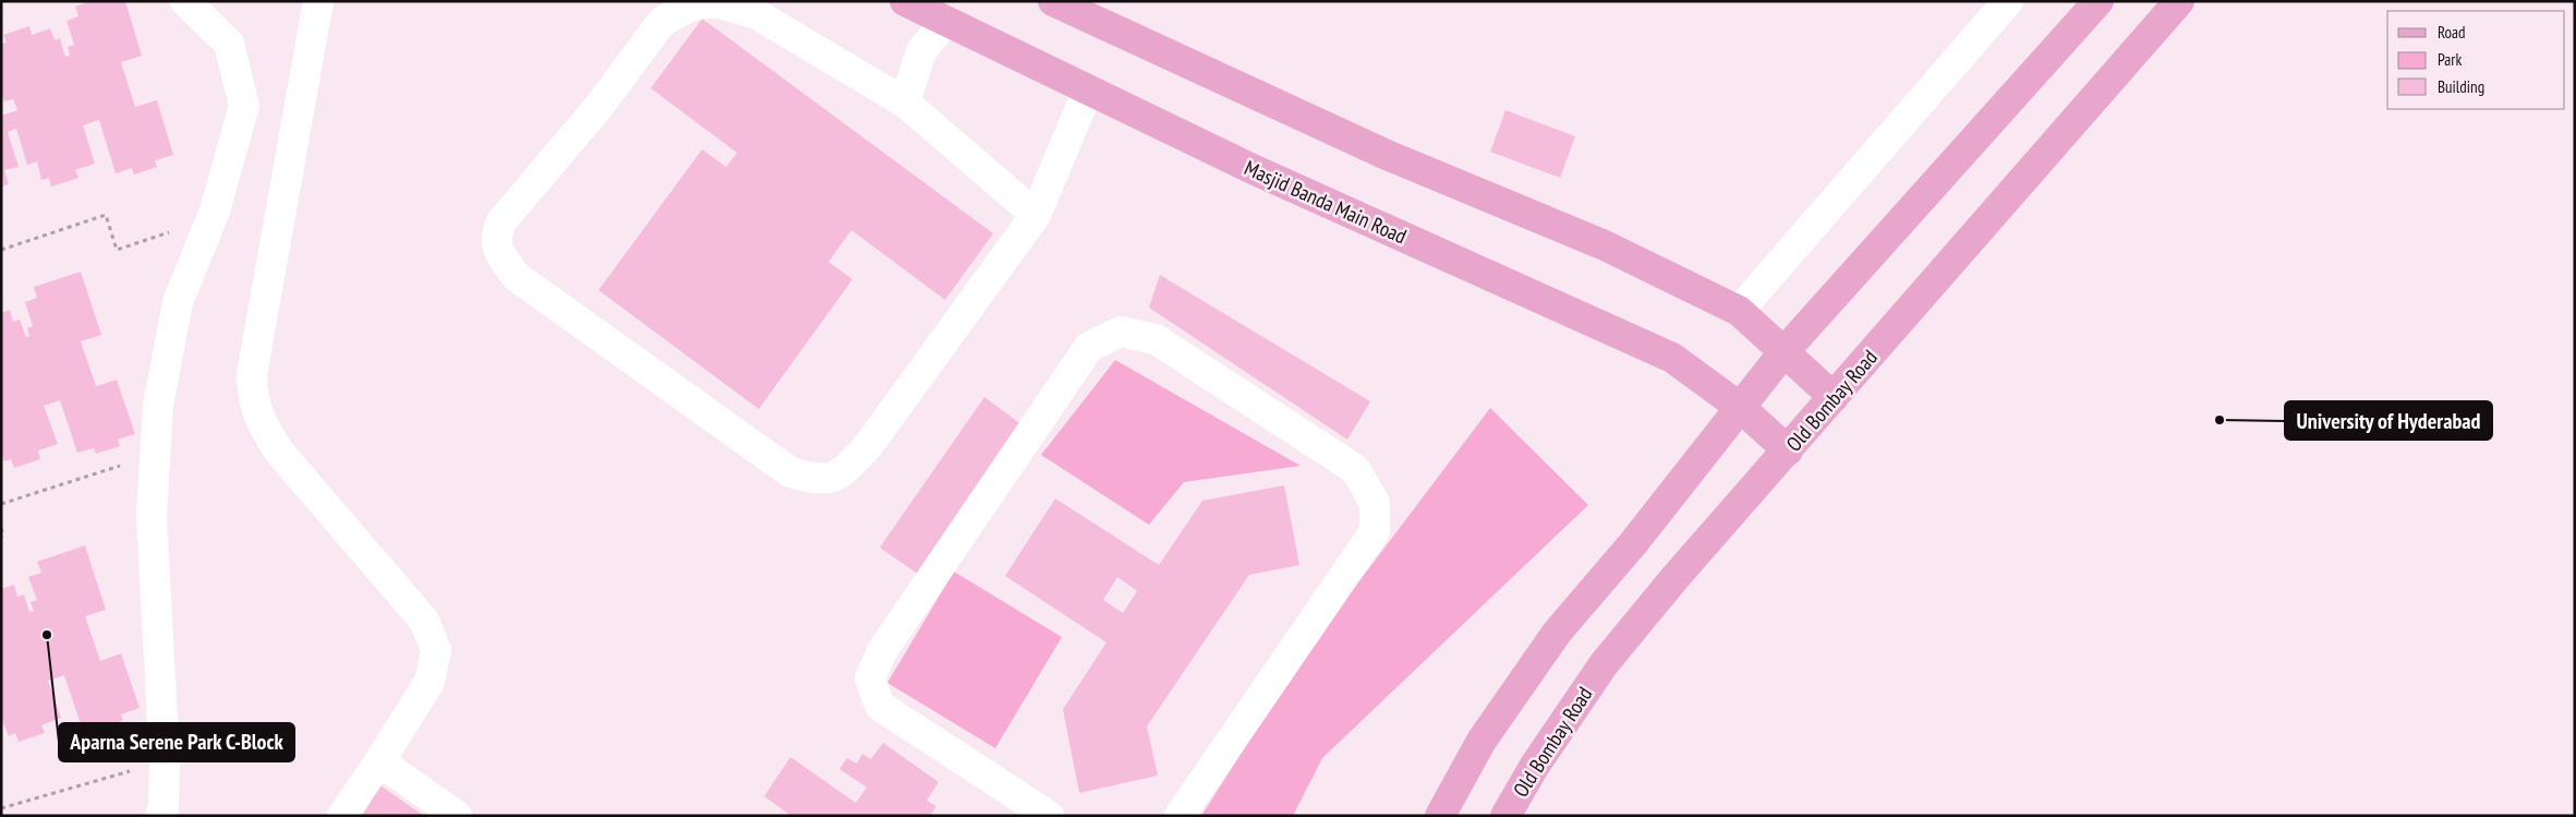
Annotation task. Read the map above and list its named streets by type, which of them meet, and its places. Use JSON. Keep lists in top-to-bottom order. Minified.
{"streets":{"main road":["Masjid Banda Main Road","Old Bombay Road"]},"crossings":[["Masjid Banda Main Road","Old Bombay Road"]],"places":["University of Hyderabad","Aparna Serene Park C-Block"],"legend":["Road","Park","Building"]}
